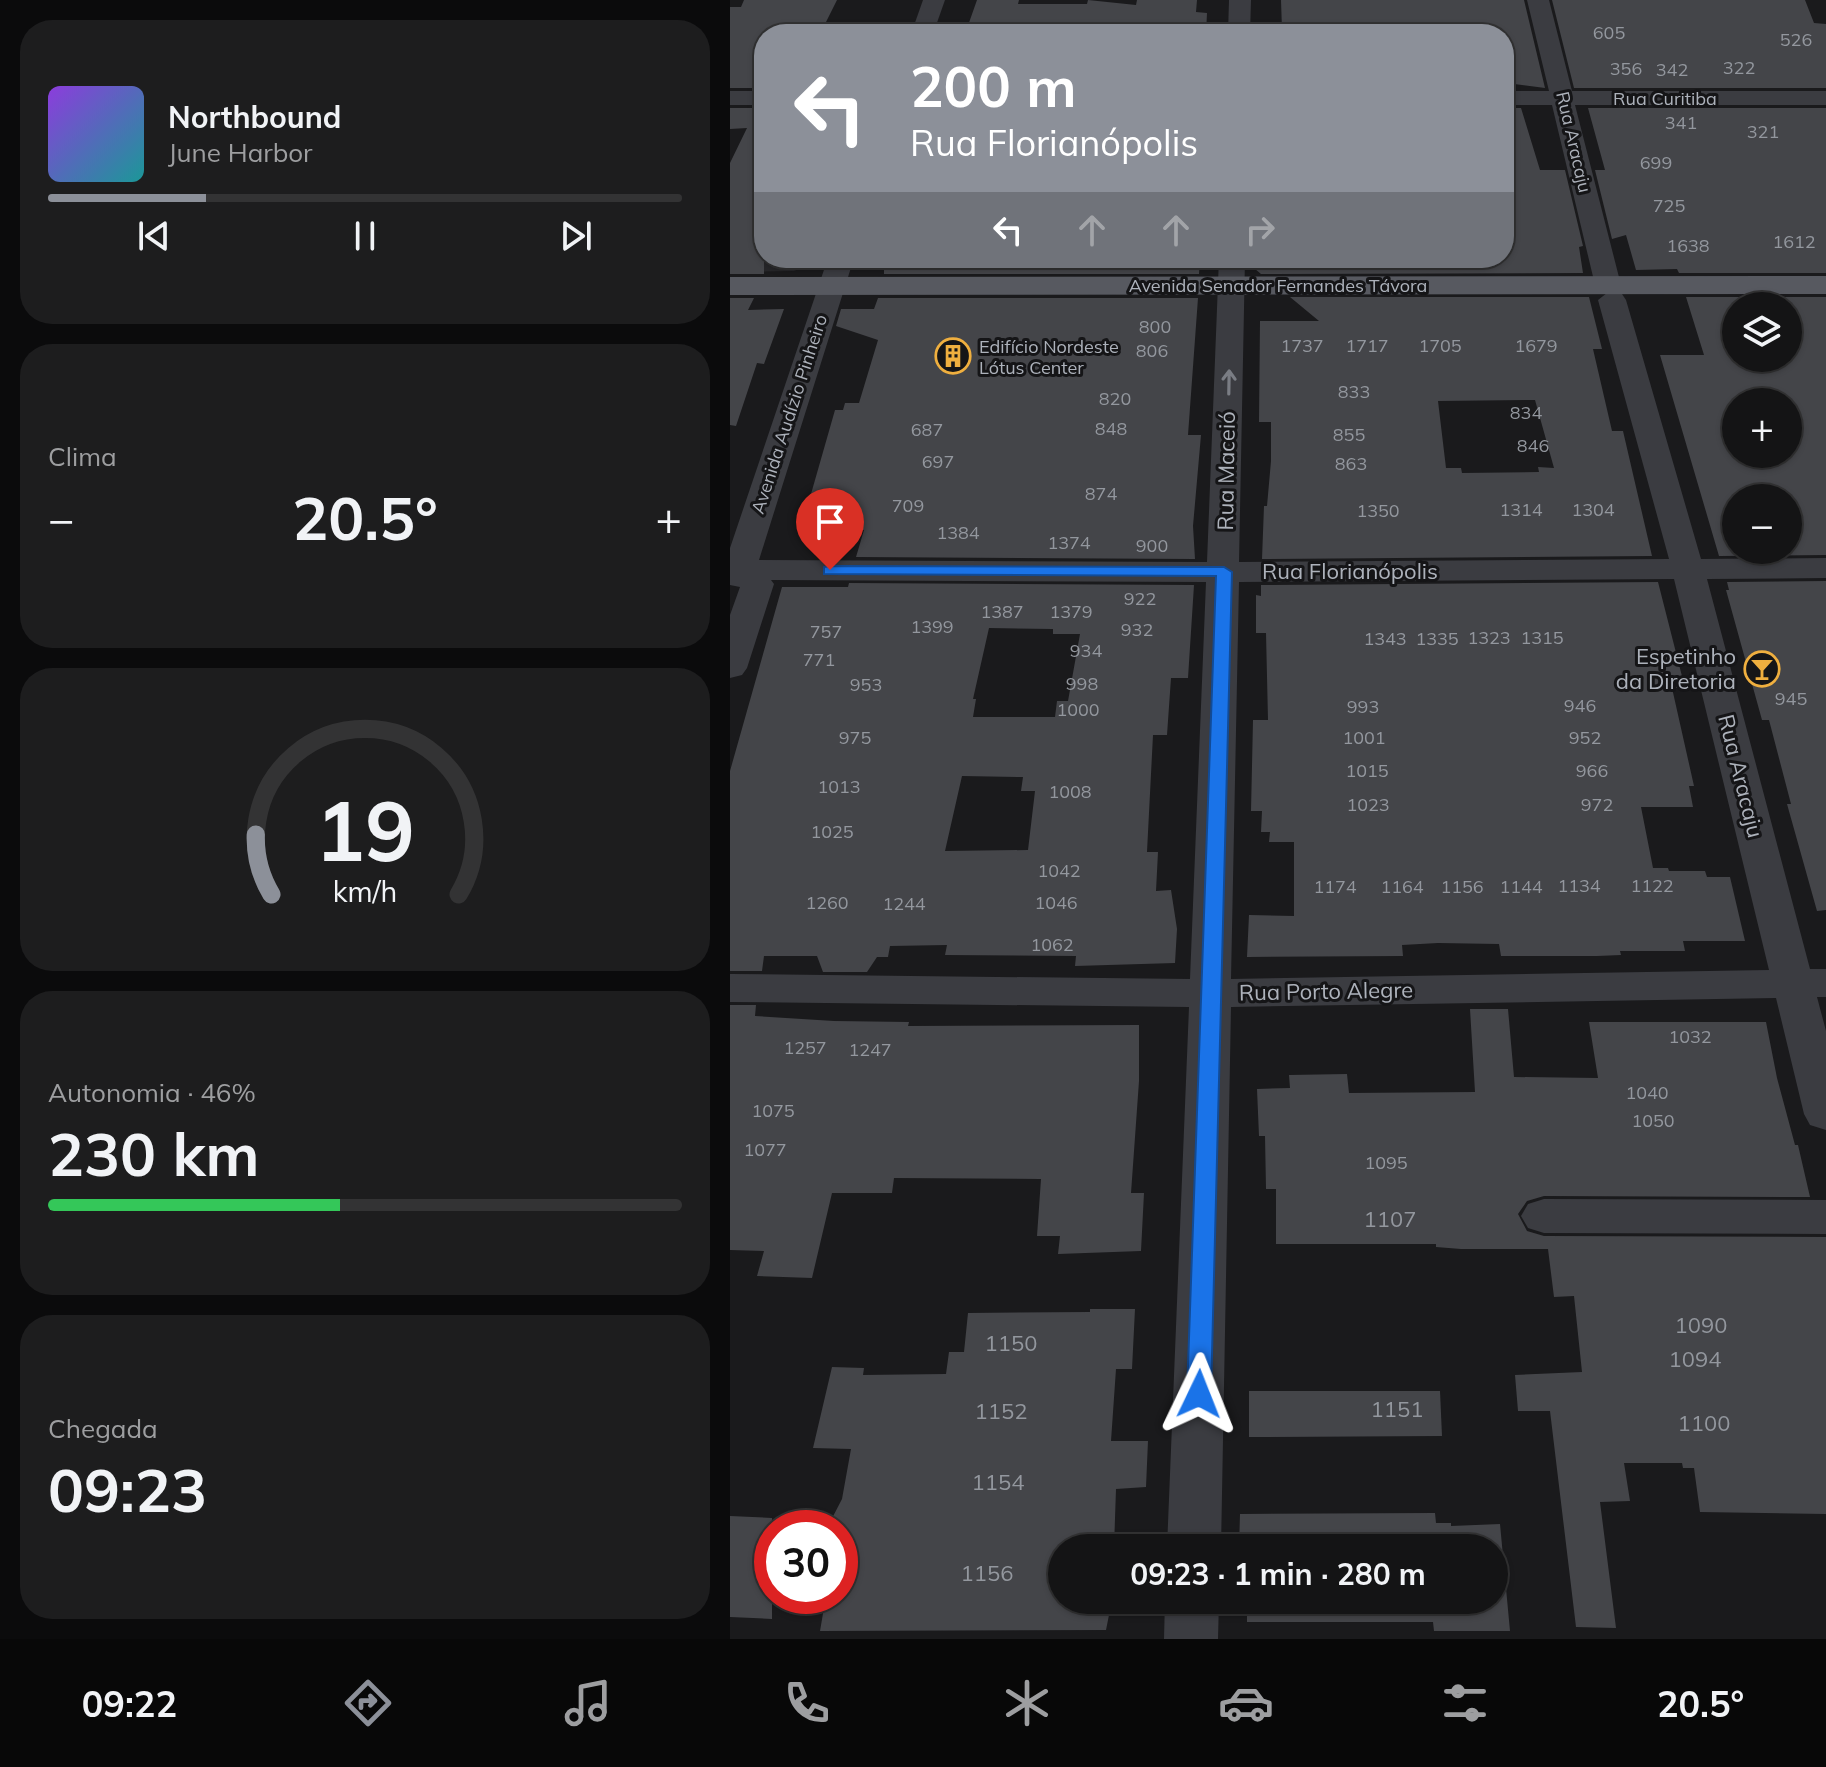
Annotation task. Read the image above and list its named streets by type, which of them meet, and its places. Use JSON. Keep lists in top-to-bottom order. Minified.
{"streets":{"main road":["Avenida Senador Fernandes Távora"],"street":["Rua Curitiba","Rua Aracaju","Avenida Audízio Pinheiro","Rua Maceió","Rua Florianópolis","Rua Porto Alegre"]},"crossings":[["Rua Curitiba","Rua Aracaju"],["Rua Aracaju","Avenida Senador Fernandes Távora"],["Rua Aracaju","Rua Florianópolis"],["Rua Aracaju","Rua Porto Alegre"],["Avenida Senador Fernandes Távora","Avenida Audízio Pinheiro"],["Avenida Senador Fernandes Távora","Rua Maceió"],["Avenida Audízio Pinheiro","Rua Florianópolis"],["Rua Maceió","Rua Florianópolis"],["Rua Maceió","Rua Porto Alegre"]],"places":{"building":["Edifício Nordeste Lótus Center"],"bar":["Espetinho da Diretoria"]},"house_numbers":["605","526","322","356","342","341","321","699","725","1612","1638","800","1737","1717","1705","1679","806","833","820","834","848","687","855","846","697","863","874","709","1314","1304","1350","1384","1374","900","922","1387","1379","1399","932","757","1323","1315","1343","1335","934","771","998","953","945","946","993","1000","975","1001","952","1015","966","1013","1008","1023","972","1025","1042","1134","1122","1174","1164","1156","1144","1260","1046","1244","1062","1032","1257","1247","1040","1075","1050","1077","1095","1107","1090","1150","1094","1151","1152","1100","1154","1156"],"page":{"turn":["200 m","Rua Florianópolis"],"song":["Northbound","June Harbor"],"map_buttons":["+","−"],"tile":["Clima",["Autonomia · 46%","230 km"],["Chegada","09:23"]],"heat":["−","20.5°","+"],"limit":"30","trip":"09:23 · 1 min · 280 m","tabs":["09:22","20.5°"],"gauge":["19","km/h"]}}
